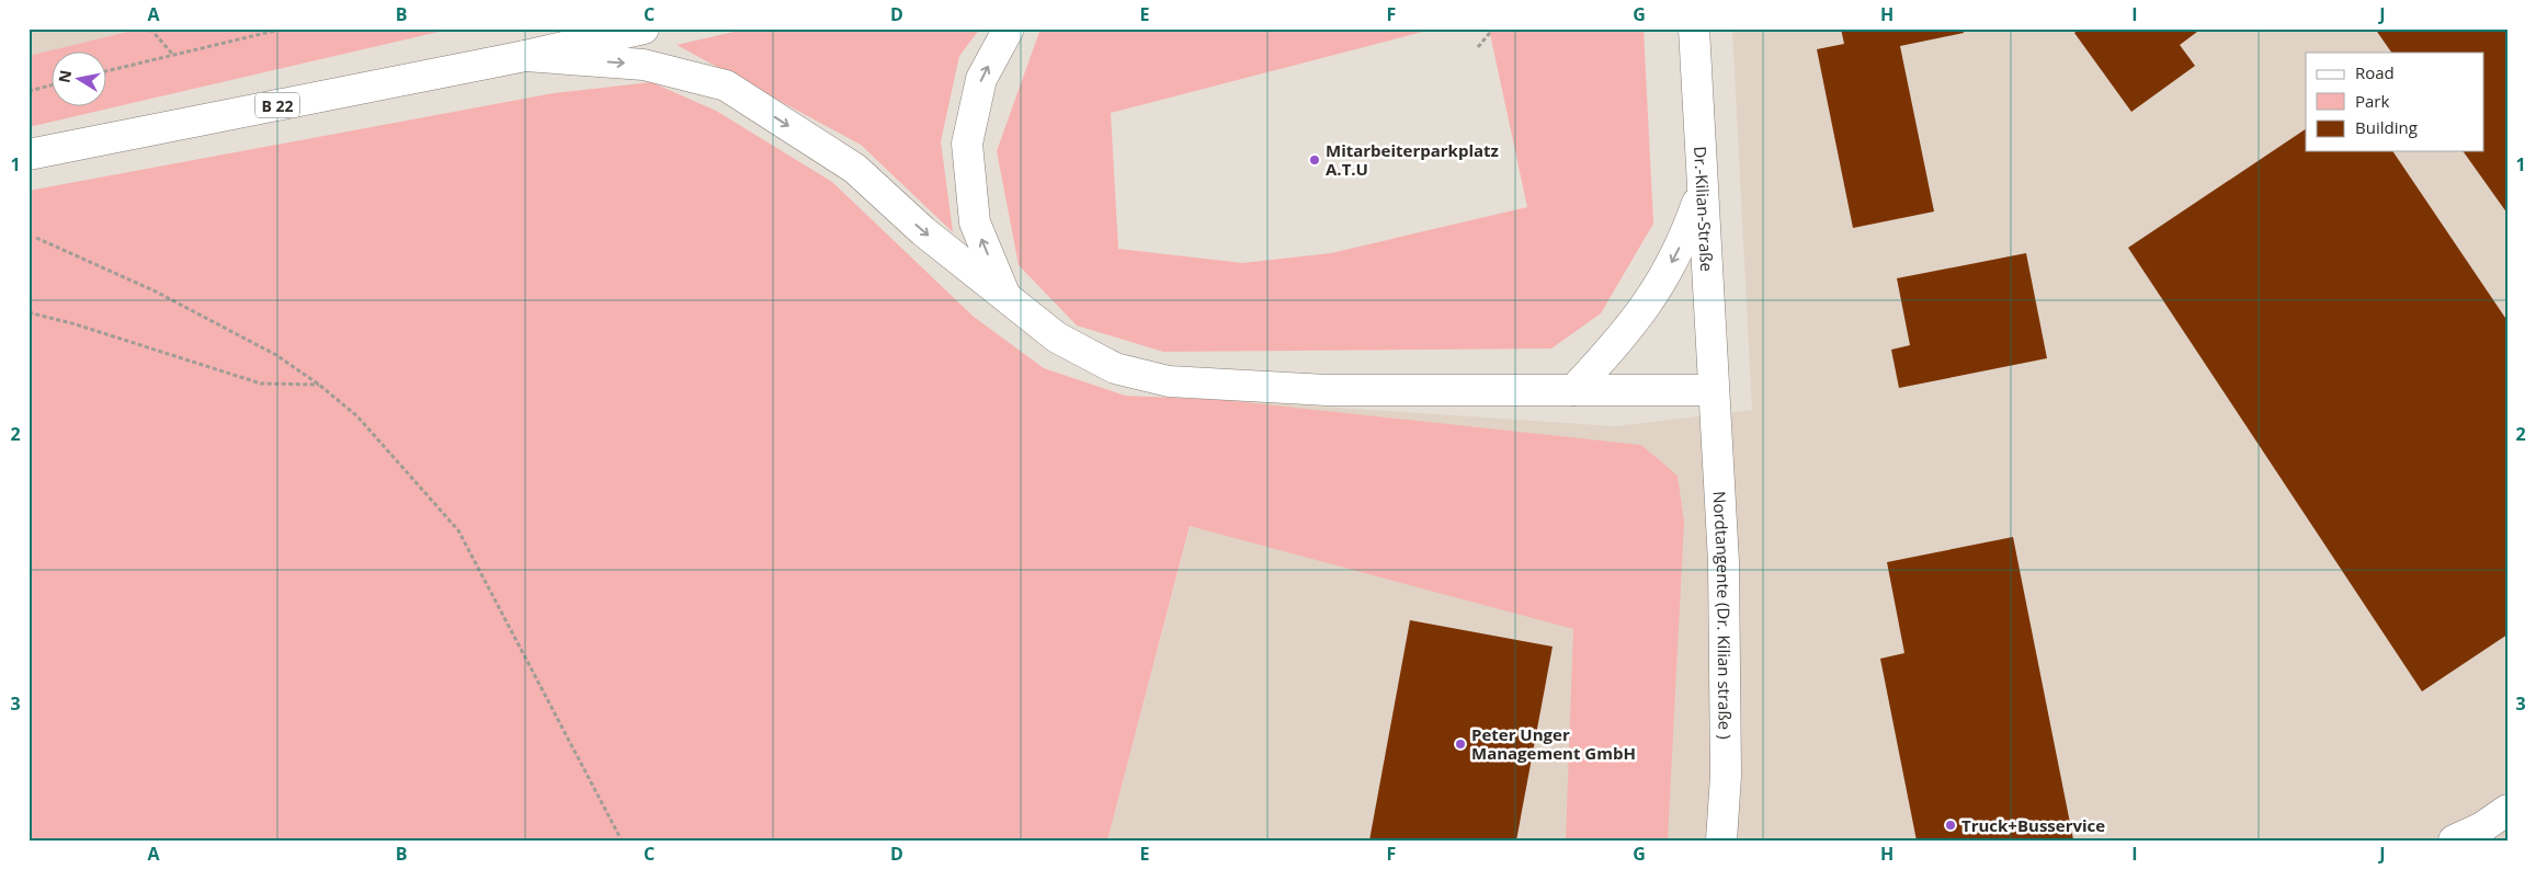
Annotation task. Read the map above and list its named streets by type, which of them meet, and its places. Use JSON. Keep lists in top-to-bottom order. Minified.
{"streets":{"main road":["B 22","Dr.-Kilian-Straße","Nordtangente (Dr. Kilian straße )"]},"crossings":[["Dr.-Kilian-Straße","Nordtangente (Dr. Kilian straße )"]],"places":["Mitarbeiterparkplatz A.T.U","Peter Unger Management GmbH","Truck+Busservice"],"legend":["Road","Park","Building"],"north":"left","grid":{"columns":["A","B","C","D","E","F","G","H","I","J"],"rows":["1","2","3"]}}
